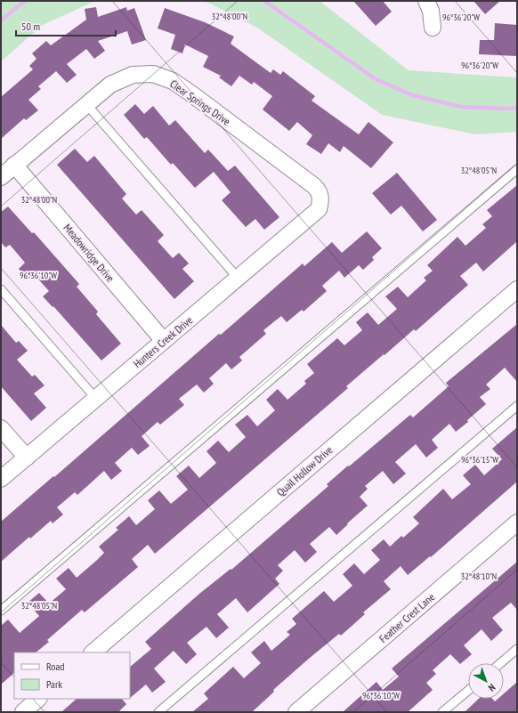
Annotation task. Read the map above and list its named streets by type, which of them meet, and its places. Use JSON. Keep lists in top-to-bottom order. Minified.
{"streets":{"street":["Clear Springs Drive","Meadowridge Drive","Hunters Creek Drive","Quail Hollow Drive","Feather Crest Lane"]},"crossings":[["Clear Springs Drive","Meadowridge Drive"],["Clear Springs Drive","Hunters Creek Drive"],["Meadowridge Drive","Hunters Creek Drive"]],"legend":["Road","Park"],"scale_bar":"50 m","north":"bottom right","coordinates":["32°48'00\"N","96°36'20\"W","32°48'05\"N","96°36'10\"W","96°36'15\"W","32°48'10\"N"]}
